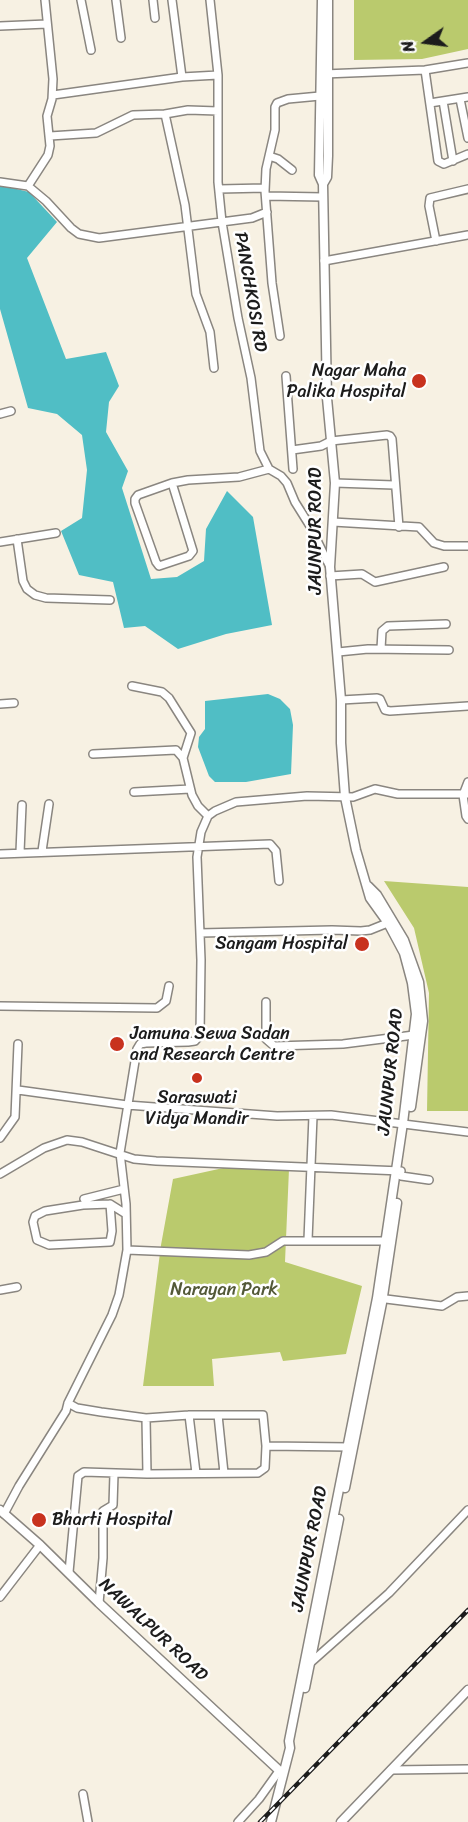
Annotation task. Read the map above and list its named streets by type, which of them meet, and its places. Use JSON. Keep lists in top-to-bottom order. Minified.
{"streets":{"street":["PANCHKOSI RD","JAUNPUR ROAD","NAWALPUR ROAD"]},"crossings":[["PANCHKOSI RD","JAUNPUR ROAD"]],"parks":["Narayan Park"],"places":["Nagar Maha Palika Hospital","Sangam Hospital","Jamuna Sewa Sadan and Research Centre","Saraswati Vidya Mandir","Bharti Hospital"],"north":"left"}
